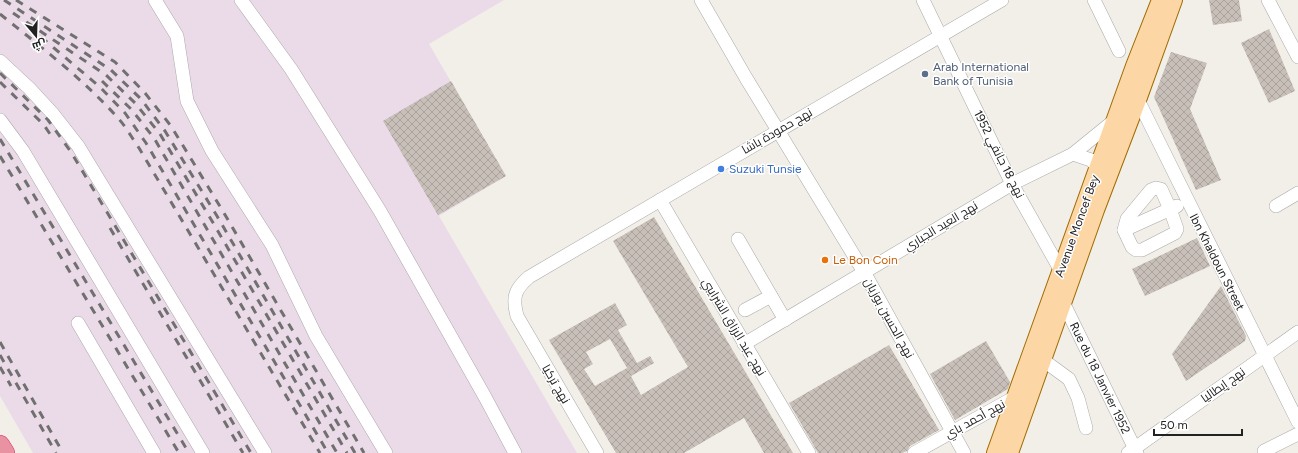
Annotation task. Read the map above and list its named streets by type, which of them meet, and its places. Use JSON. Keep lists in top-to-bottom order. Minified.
{"streets":{"main road":["Avenue Moncef Bey"],"street":["نهج حمودة باشا","نهج 18 جانفي 1952","نهج العيد الجباري","Ibn Khaldoun Street","نهج الحسين بوزيان","نهج عبد الرزاق الشرايبي","Rue du 18 Janvier 1952","نهج تركيا","نهج إيطاليا","نهج أحمد باي"]},"crossings":[["نهج حمودة باشا","نهج 18 جانفي 1952"],["نهج حمودة باشا","نهج الحسين بوزيان"],["نهج حمودة باشا","نهج عبد الرزاق الشرايبي"],["نهج حمودة باشا","نهج تركيا"],["نهج 18 جانفي 1952","نهج العيد الجباري"],["نهج 18 جانفي 1952","Avenue Moncef Bey"],["نهج العيد الجباري","Avenue Moncef Bey"],["نهج العيد الجباري","نهج الحسين بوزيان"],["نهج العيد الجباري","نهج عبد الرزاق الشرايبي"],["Avenue Moncef Bey","Ibn Khaldoun Street"],["Avenue Moncef Bey","Rue du 18 Janvier 1952"],["Avenue Moncef Bey","نهج أحمد باي"],["Ibn Khaldoun Street","نهج إيطاليا"],["نهج الحسين بوزيان","نهج أحمد باي"],["Rue du 18 Janvier 1952","نهج إيطاليا"]],"places":["Arab International Bank of Tunisia","Suzuki Tunsie","Le Bon Coin"],"scale_bar":"50 m","north":"bottom"}
